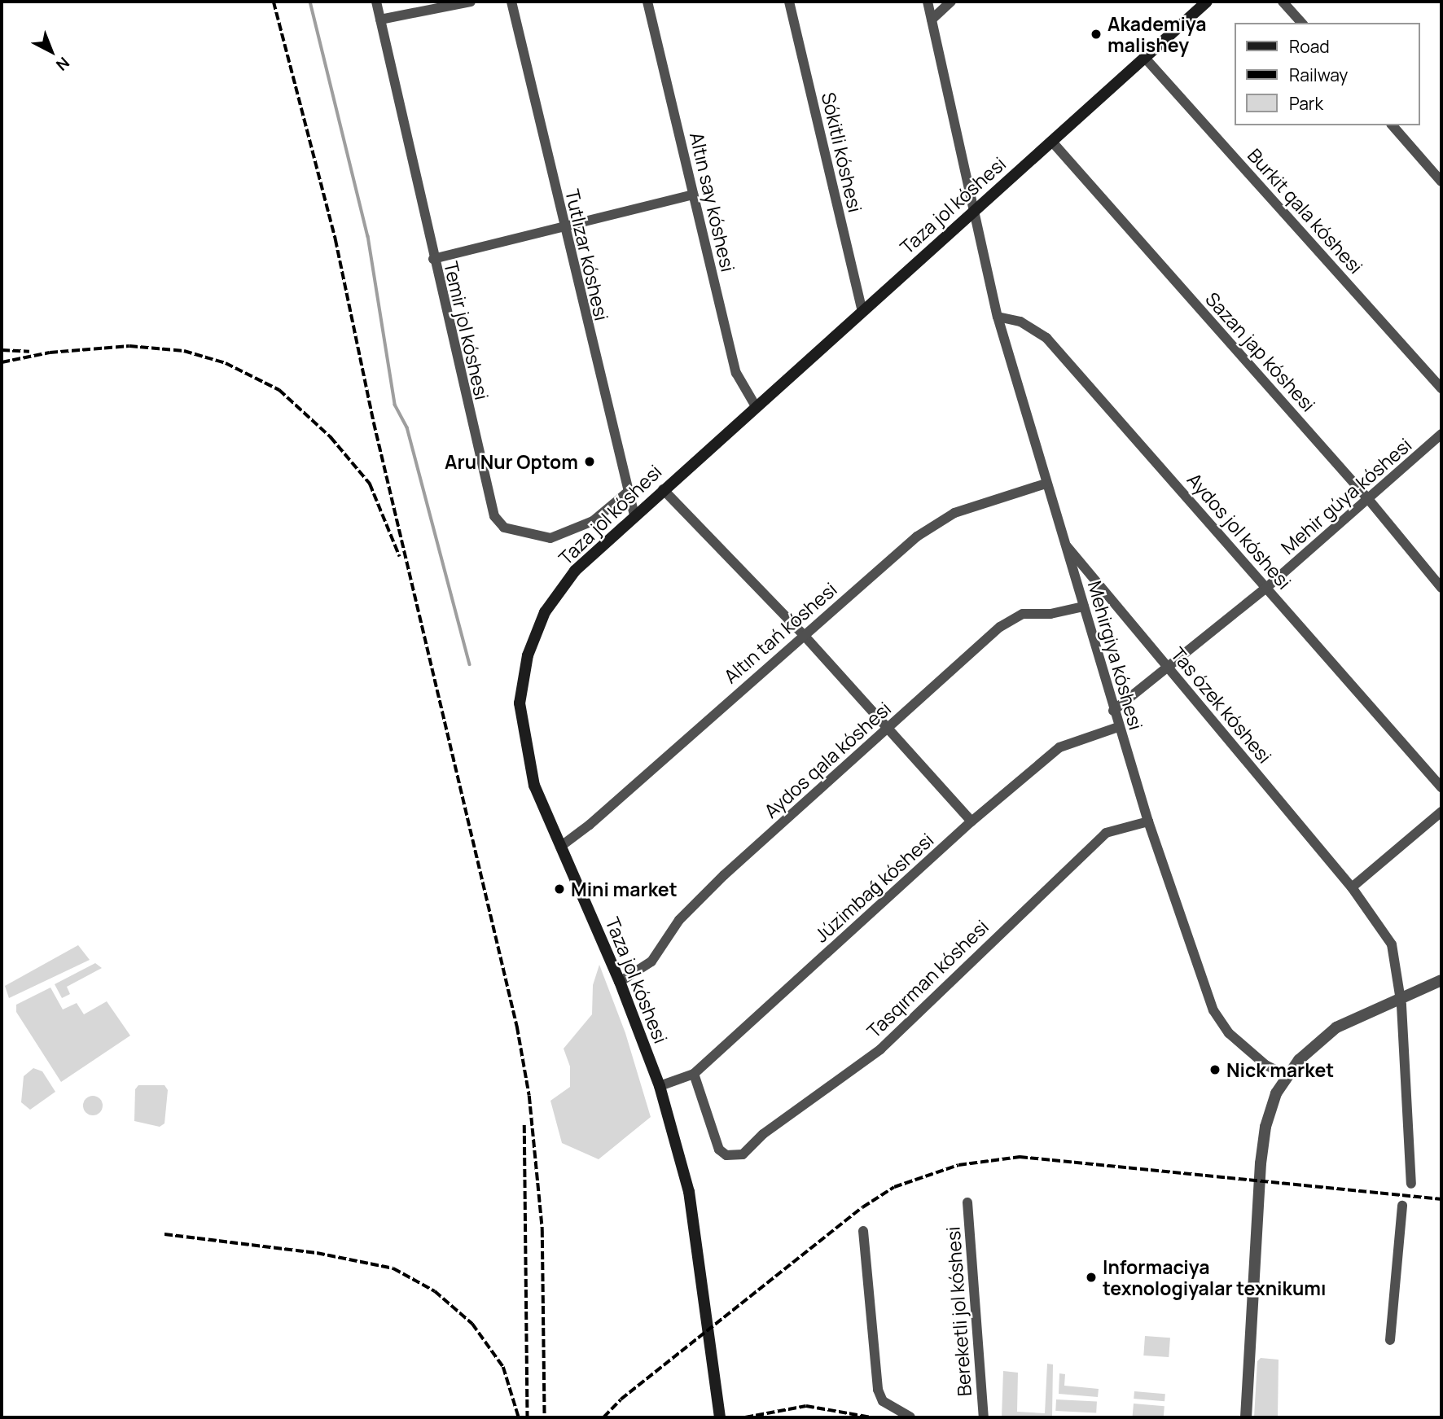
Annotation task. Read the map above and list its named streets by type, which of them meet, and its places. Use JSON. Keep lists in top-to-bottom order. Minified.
{"streets":{"main road":["Taza jol kóshesi"],"street":["Sókitli kóshesi","Altın say kóshesi","Burkit qala kóshesi","Tutlızar kóshesi","Temir jol kóshesi","Sazan jap kóshesi","Mehir gúyа kóshesi","Aydos jol kóshesi","Altın tań kóshesi","Mehirgiya kóshesi","Tas ózek kóshesi","Aydos qala kóshesi","Júzimbaǵ kóshesi","Tasqırman kóshesi","Bereketli jol kóshesi"]},"crossings":[["Sókitli kóshesi","Taza jol kóshesi"],["Altın say kóshesi","Taza jol kóshesi"],["Taza jol kóshesi","Burkit qala kóshesi"],["Taza jol kóshesi","Tutlızar kóshesi"],["Taza jol kóshesi","Sazan jap kóshesi"],["Taza jol kóshesi","Altın tań kóshesi"],["Taza jol kóshesi","Mehirgiya kóshesi"],["Taza jol kóshesi","Aydos qala kóshesi"],["Taza jol kóshesi","Júzimbaǵ kóshesi"],["Tutlızar kóshesi","Temir jol kóshesi"],["Sazan jap kóshesi","Mehir gúyа kóshesi"],["Mehir gúyа kóshesi","Aydos jol kóshesi"],["Mehir gúyа kóshesi","Mehirgiya kóshesi"],["Mehir gúyа kóshesi","Tas ózek kóshesi"],["Aydos jol kóshesi","Mehirgiya kóshesi"],["Altın tań kóshesi","Mehirgiya kóshesi"],["Mehirgiya kóshesi","Tas ózek kóshesi"],["Mehirgiya kóshesi","Aydos qala kóshesi"],["Mehirgiya kóshesi","Júzimbaǵ kóshesi"],["Mehirgiya kóshesi","Tasqırman kóshesi"],["Júzimbaǵ kóshesi","Tasqırman kóshesi"]],"places":["Akademiya malishey","Aru Nur Optom","Mini market","Nick market","Informaciya texnologiyalar texnikumı"],"legend":["Road","Railway","Park"],"north":"bottom right"}
